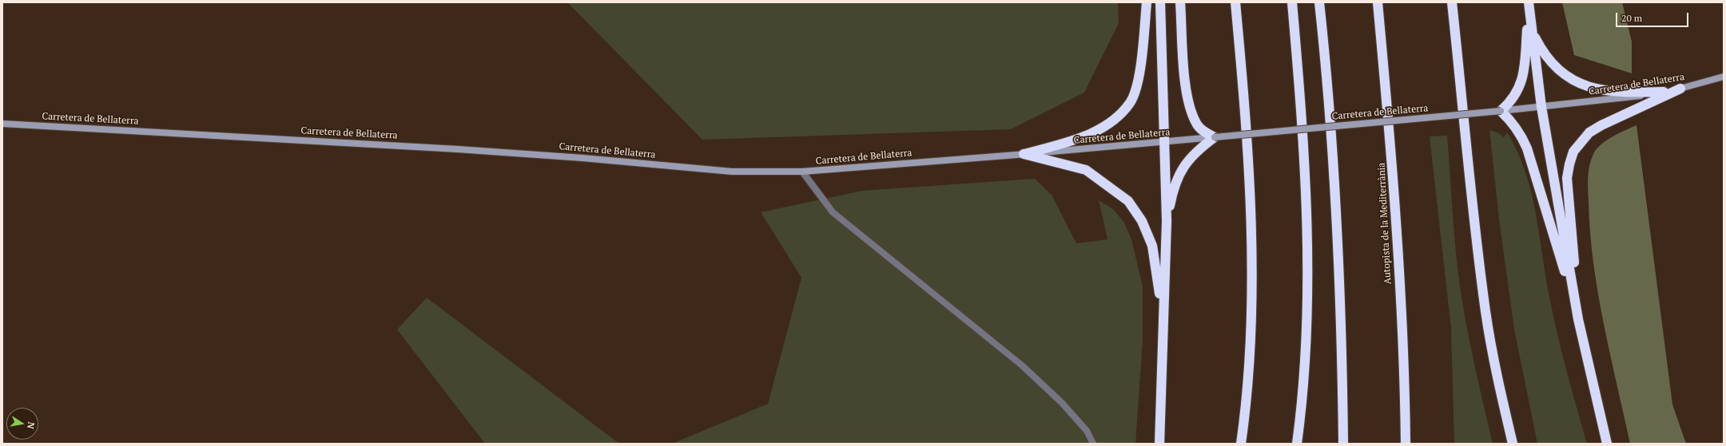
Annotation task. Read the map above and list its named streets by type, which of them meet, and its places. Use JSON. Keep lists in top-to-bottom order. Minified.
{"streets":{"highway":["Autopista de la Mediterrània"],"street":["Carretera de Bellaterra"]},"scale_bar":"20 m","north":"right"}
